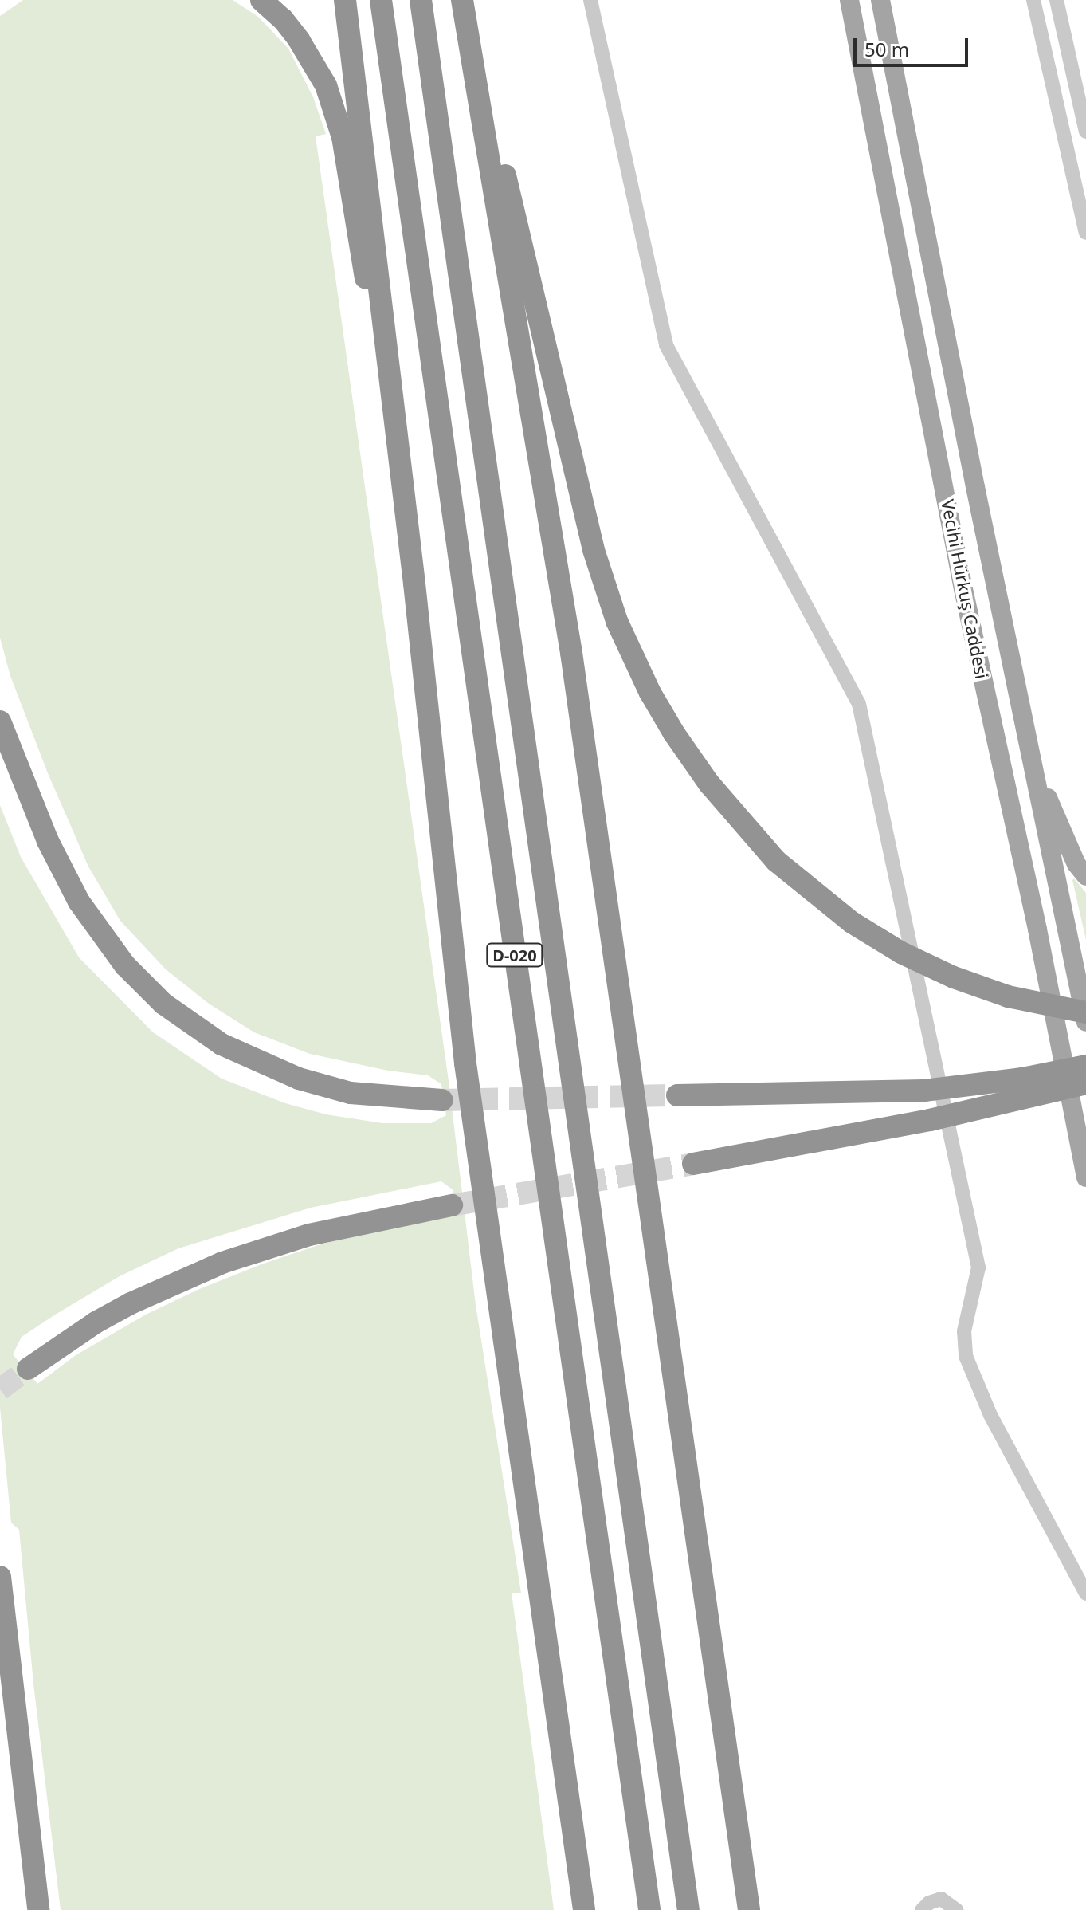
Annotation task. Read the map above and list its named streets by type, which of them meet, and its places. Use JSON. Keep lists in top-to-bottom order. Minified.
{"streets":{"highway":["D-020"],"main road":["Vecihi Hürkuş Caddesi"]},"scale_bar":"50 m"}
